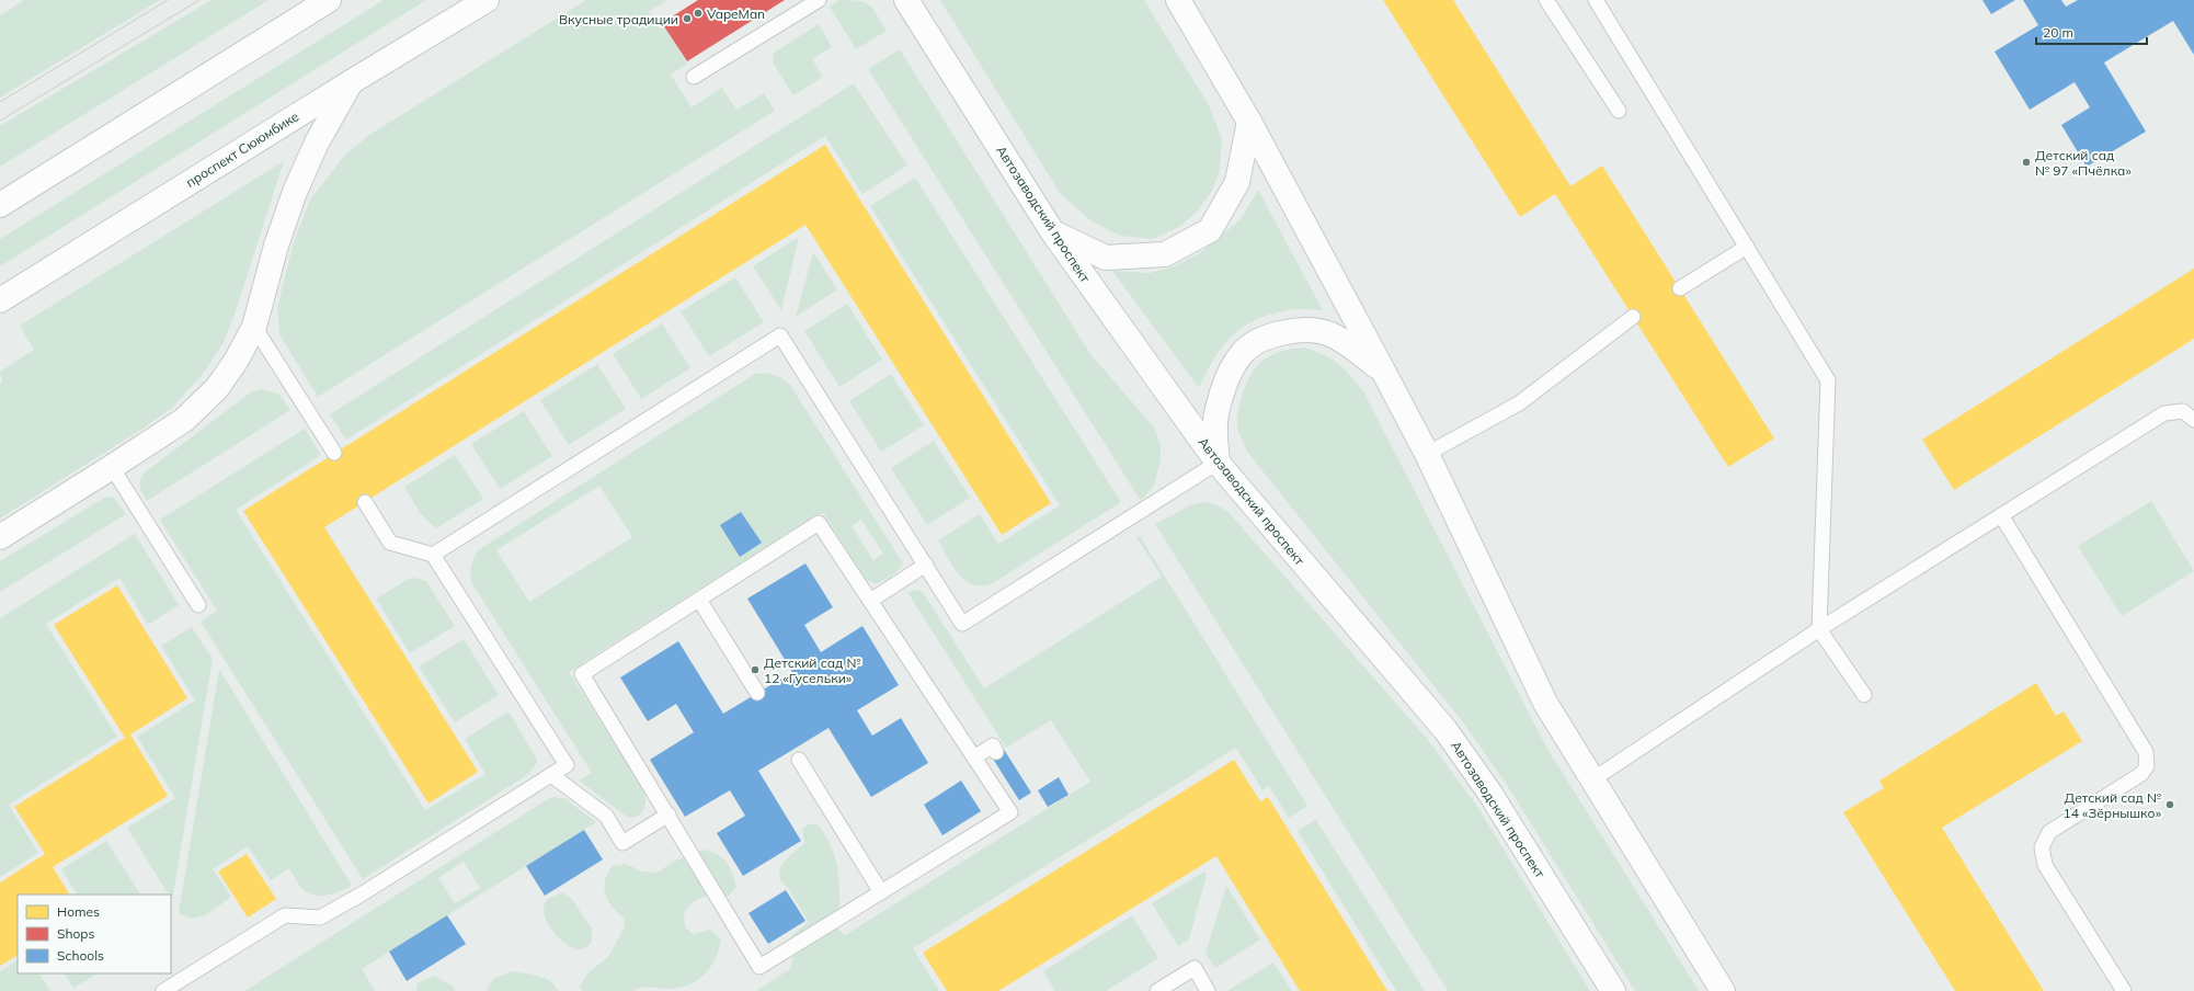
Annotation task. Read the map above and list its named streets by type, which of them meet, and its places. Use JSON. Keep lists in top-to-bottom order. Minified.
{"streets":{"street":["проспект Сююмбике","Автозаводский проспект"]},"places":["VapeMan","Вкусные традиции","Детский сад № 97 «Пчёлка»","Детский сад № 12 «Гусельки»","Детский сад № 14 «Зёрнышко»"],"legend":["Homes","Shops","Schools"],"scale_bar":"20 m"}
